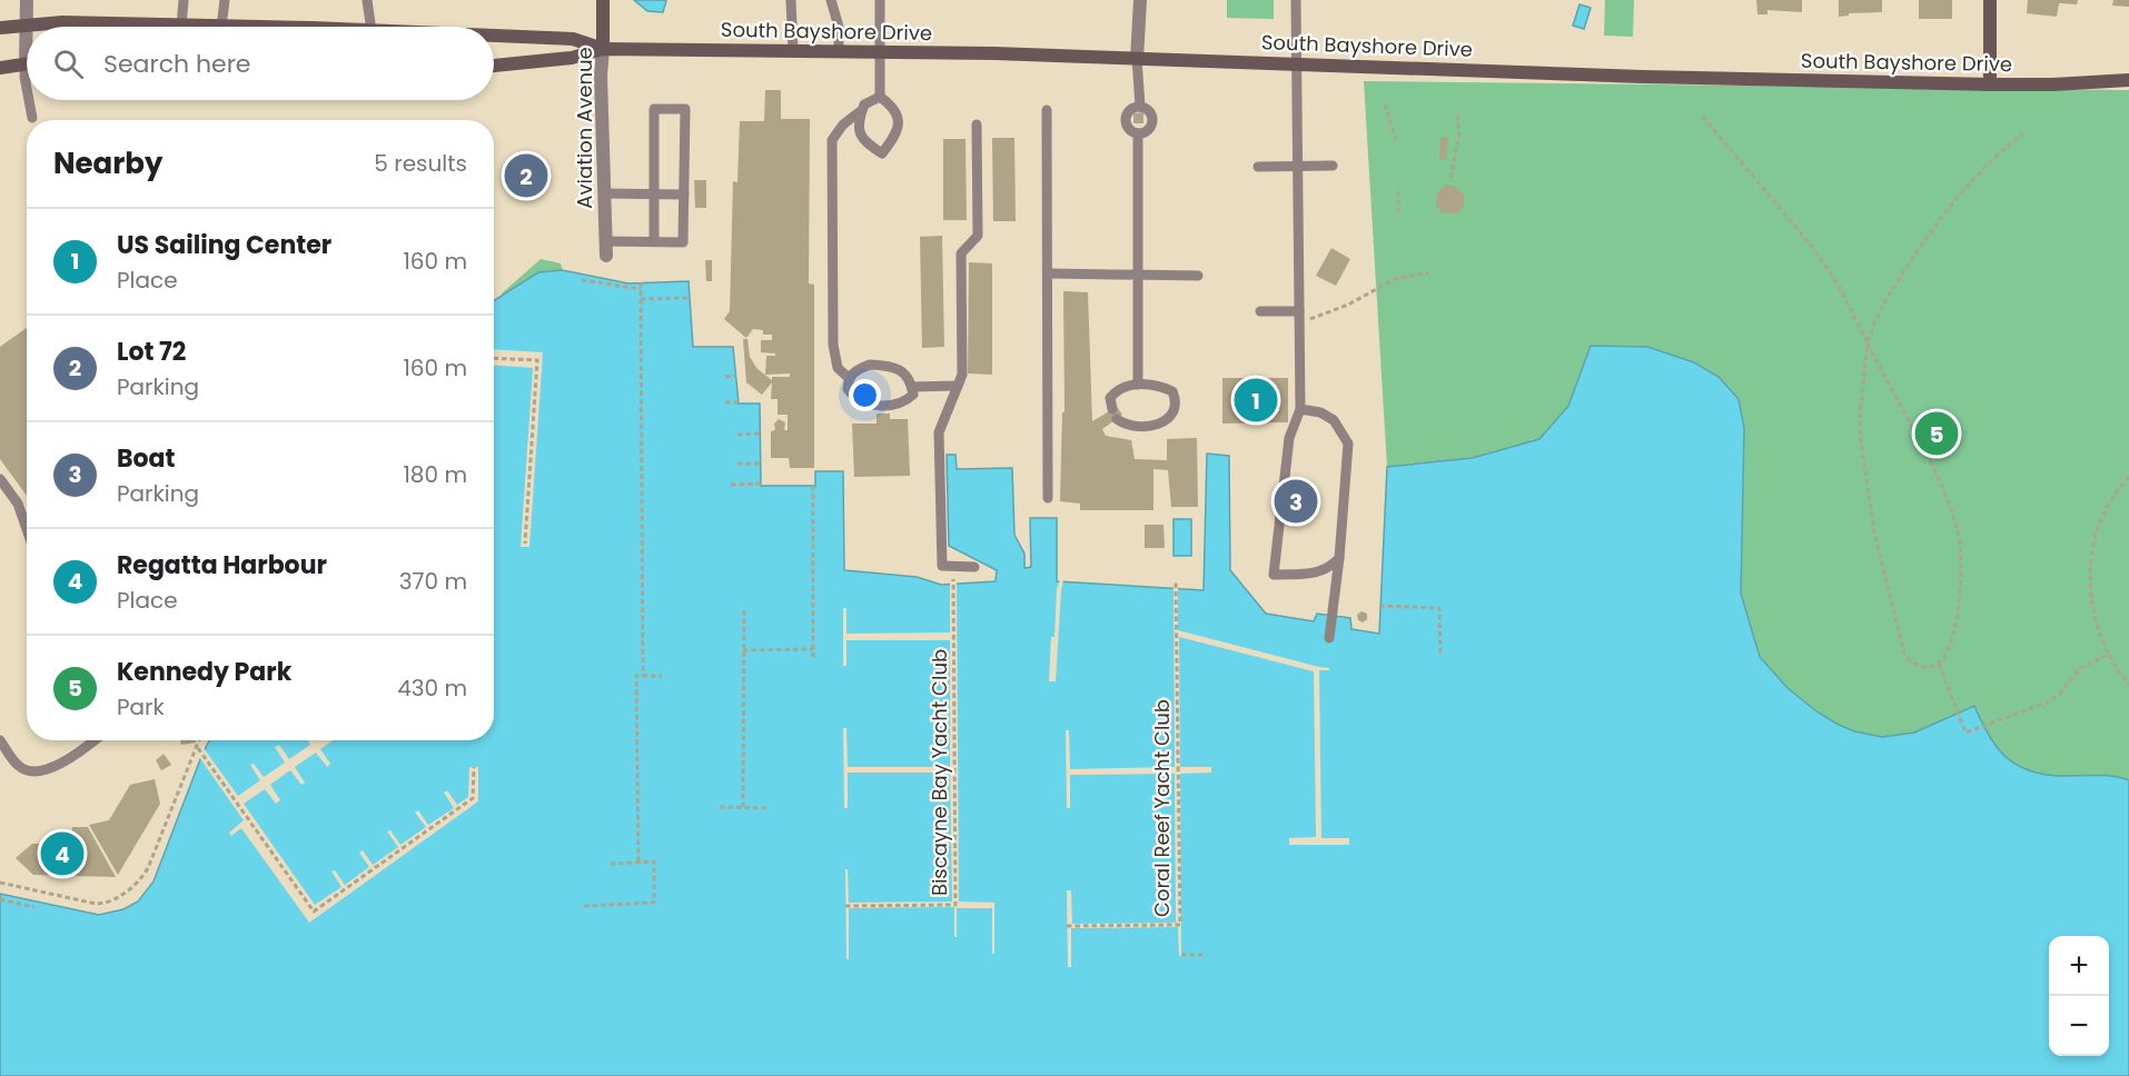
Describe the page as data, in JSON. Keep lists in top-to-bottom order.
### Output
{
  "streets": {
    "main road": ["South Bayshore Drive", "Aviation Avenue"],
    "path": ["Biscayne Bay Yacht Club", "Coral Reef Yacht Club"]
  },
  "crossings": [
    ["South Bayshore Drive", "Aviation Avenue"]
  ],
  "page": {
    "search": "Search here",
    "heading": ["Nearby", "5 results"],
    "pins": [
      "2",
      "1",
      "5",
      "3",
      "4"
    ],
    "list": [
      {
        "mark": "1",
        "name": "US Sailing Center",
        "note": "Place",
        "value": "160 m"
      },
      {
        "mark": "2",
        "name": "Lot 72",
        "note": "Parking",
        "value": "160 m"
      },
      {
        "mark": "3",
        "name": "Boat",
        "note": "Parking",
        "value": "180 m"
      },
      {
        "mark": "4",
        "name": "Regatta Harbour",
        "note": "Place",
        "value": "370 m"
      },
      {
        "mark": "5",
        "name": "Kennedy Park",
        "note": "Park",
        "value": "430 m"
      }
    ],
    "map_buttons": ["+", "−"]
  }
}
